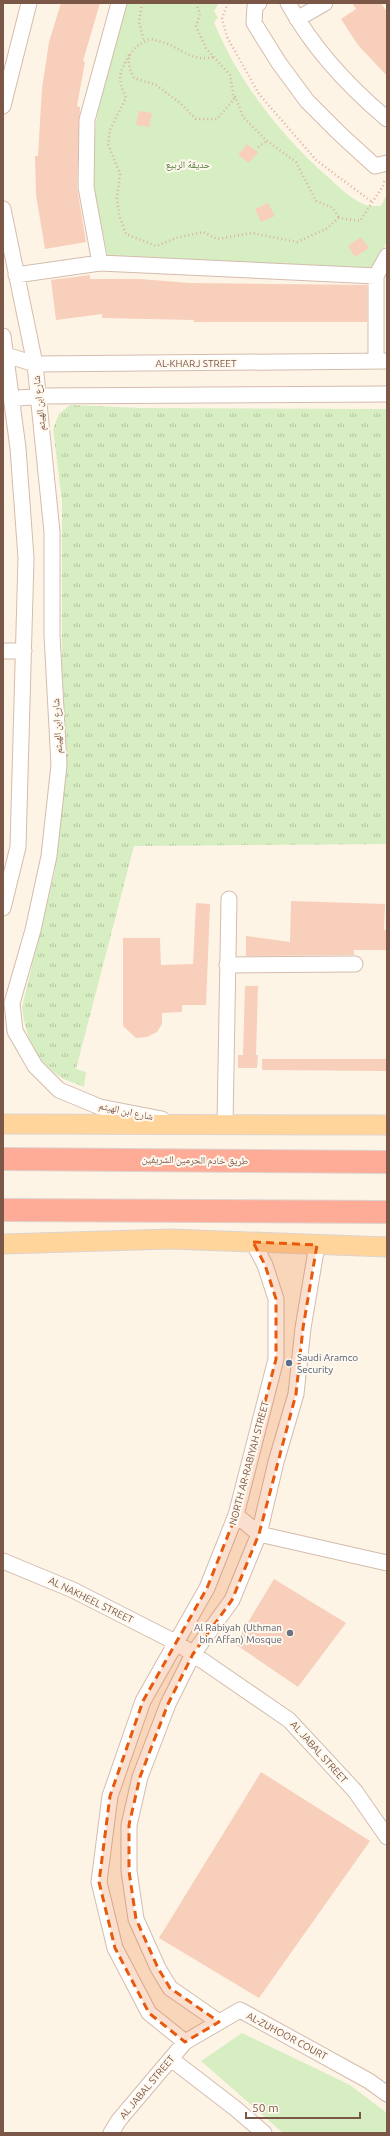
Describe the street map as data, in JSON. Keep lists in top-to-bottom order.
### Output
{
  "streets": {
    "highway": ["طريق خادم الحرمين الشريفين"],
    "street": [
      "AL-KHARJ STREET",
      "شارع ابن الهيثم",
      "NORTH AR-RABIYAH STREET",
      "AL NAKHEEL STREET",
      "AL JABAL STREET",
      "AL-ZUHOOR COURT"
    ]
  },
  "crossings": [
    ["AL-KHARJ STREET", "شارع ابن الهيثم"],
    ["NORTH AR-RABIYAH STREET", "AL NAKHEEL STREET"],
    ["NORTH AR-RABIYAH STREET", "AL JABAL STREET"],
    ["NORTH AR-RABIYAH STREET", "AL-ZUHOOR COURT"],
    ["AL NAKHEEL STREET", "AL JABAL STREET"],
    ["AL JABAL STREET", "AL-ZUHOOR COURT"]
  ],
  "parks": ["حديقة الربيع"],
  "places": ["Saudi Aramco Security", "Al Rabiyah (Uthman bin Affan) Mosque"],
  "scale_bar": "50 m"
}
